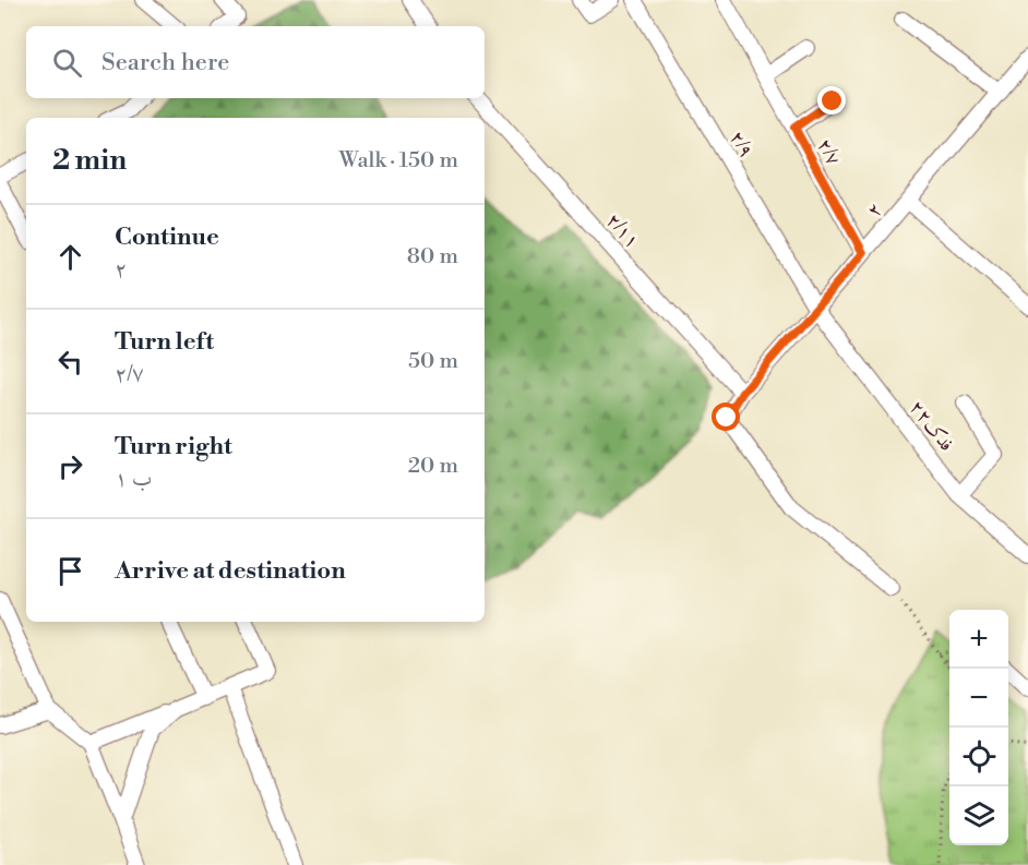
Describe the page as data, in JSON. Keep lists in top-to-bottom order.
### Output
{
  "streets": {
    "street": [
      "۲/۹",
      "۲/۷",
      "۲",
      "۲/۱۱",
      "فدک۲۲"
    ]
  },
  "crossings": [
    ["۲/۹", "۲"],
    ["۲/۹", "فدک۲۲"],
    ["۲/۷", "۲"],
    ["۲", "۲/۱۱"],
    ["۲", "فدک۲۲"]
  ],
  "page": {
    "search": "Search here",
    "heading": ["2 min", "Walk · 150 m"],
    "list": [
      ["Continue", "۲", "80 m"],
      ["Turn left", "۲/۷", "50 m"],
      ["Turn right", "۱ ب", "20 m"],
      "Arrive at destination"
    ],
    "map_buttons": ["+", "−"]
  }
}
